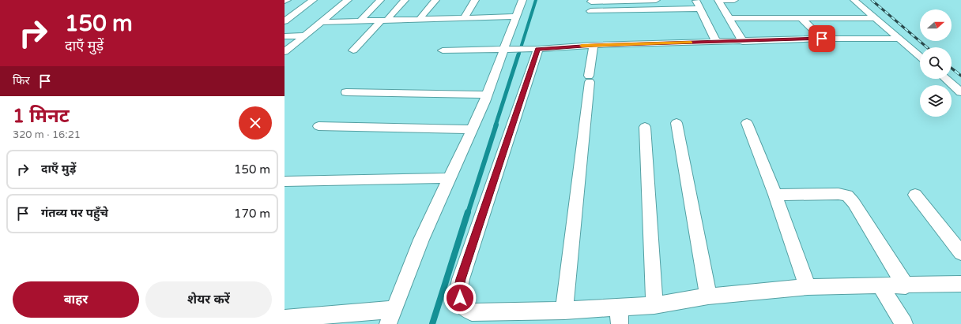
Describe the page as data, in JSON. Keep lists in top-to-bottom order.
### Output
{
  "north": "right",
  "page": {
    "turn": ["150 m", "दाएँ मुड़ें"],
    "then": "फिर",
    "heading": ["1 मिनट", "320 m · 16:21"],
    "list": [
      {
        "name": "दाएँ मुड़ें",
        "value": "150 m"
      },
      {
        "name": "गंतव्य पर पहुँचे",
        "value": "170 m"
      }
    ],
    "buttons": ["बाहर", "शेयर करें"]
  }
}
